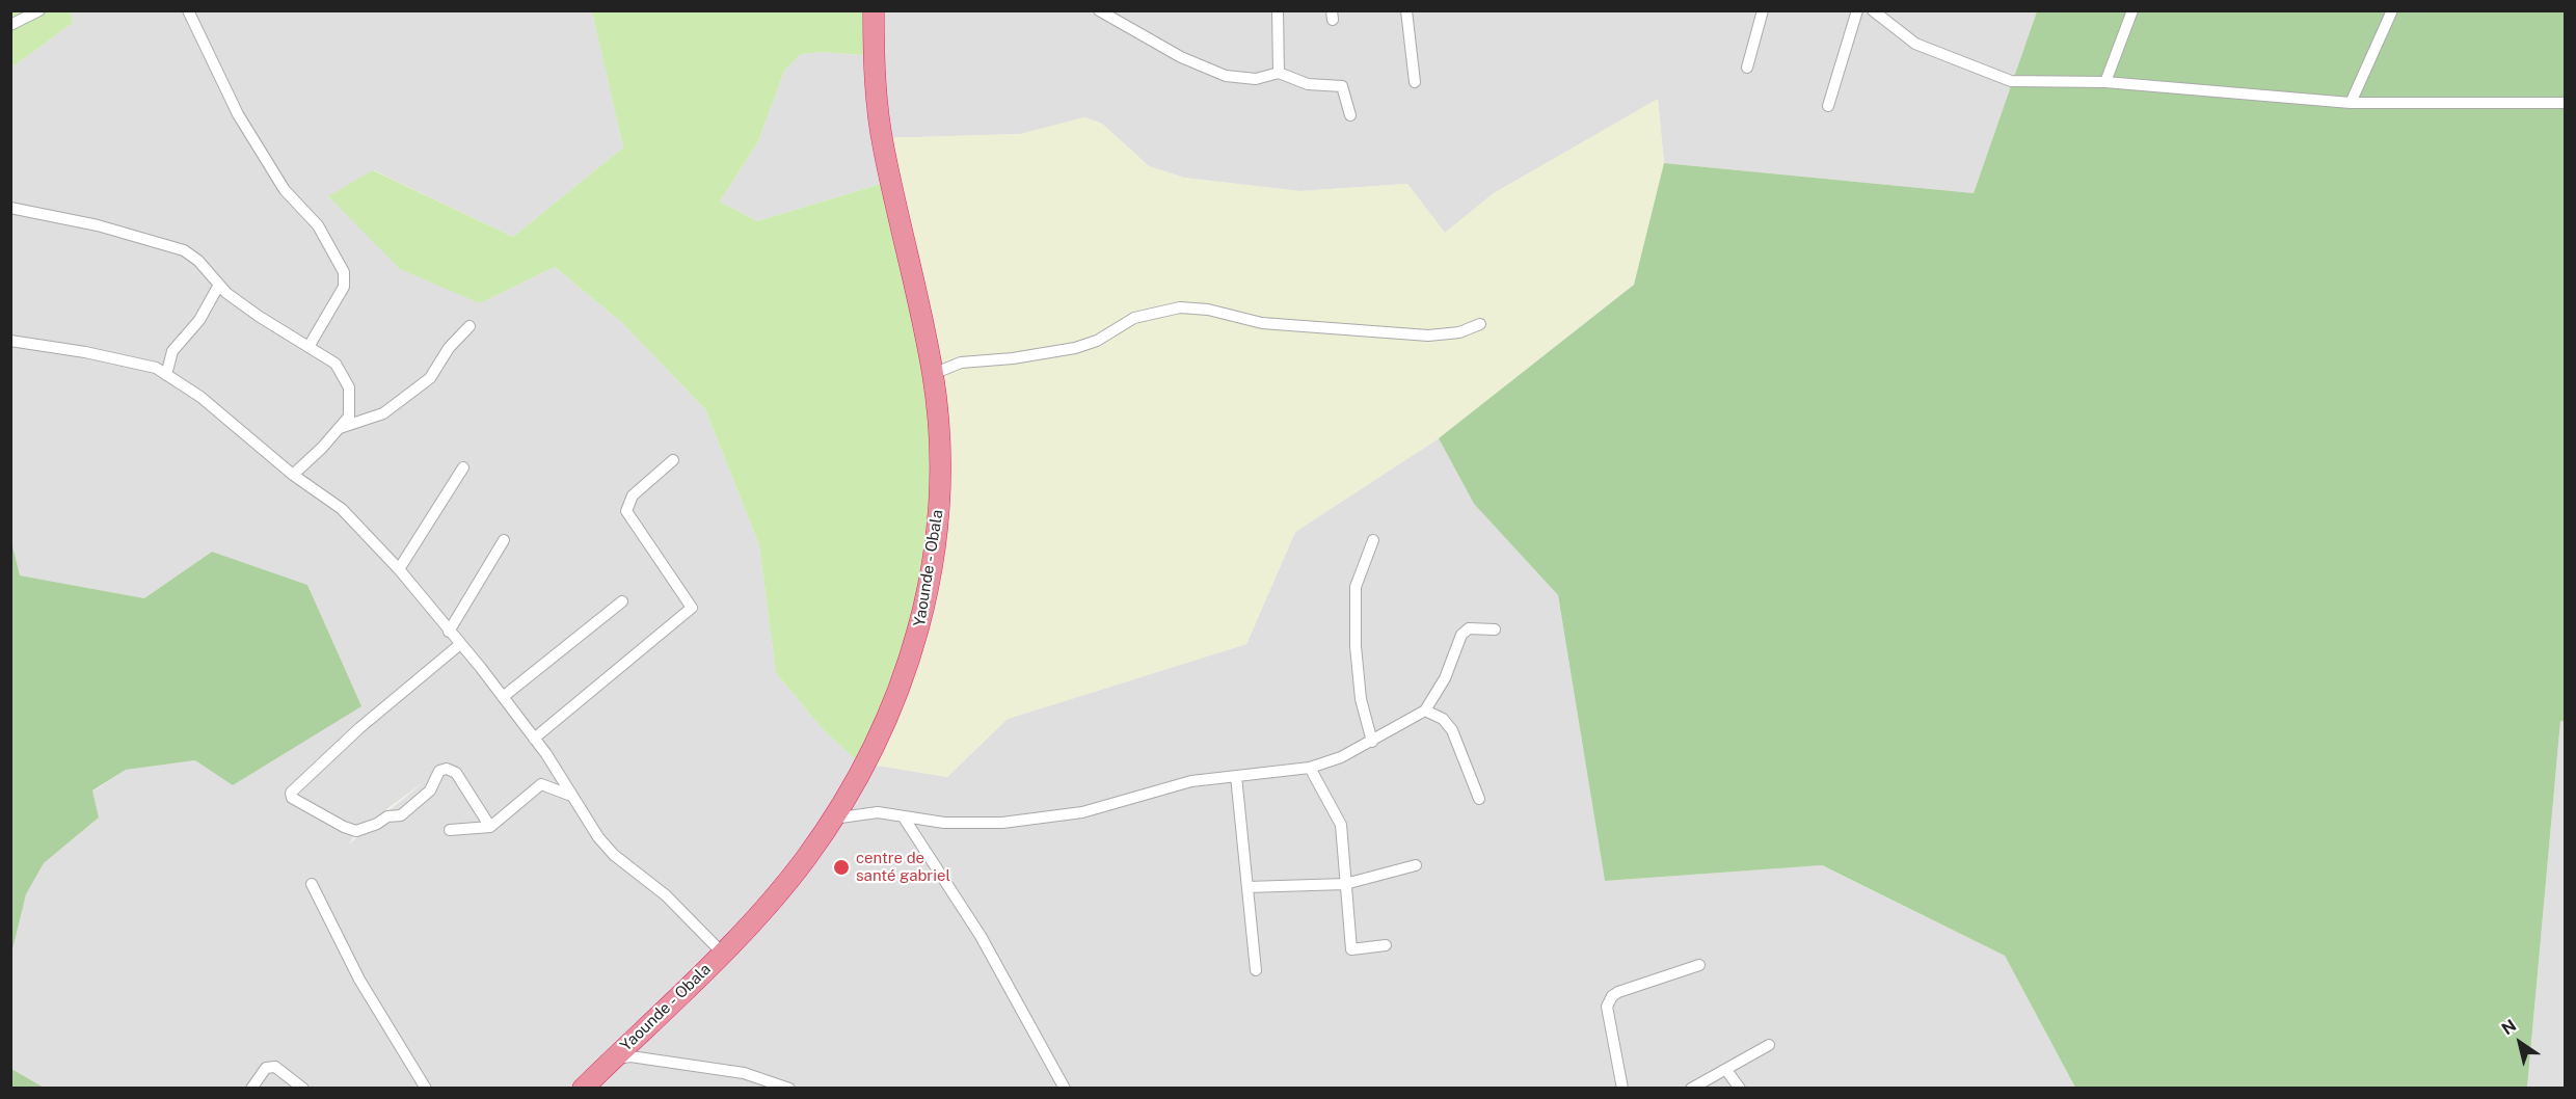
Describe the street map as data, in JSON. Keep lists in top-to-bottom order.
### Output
{
  "streets": {
    "highway": ["Yaounde - Obala"]
  },
  "places": ["centre de santé gabriel"],
  "north": "top left"
}
